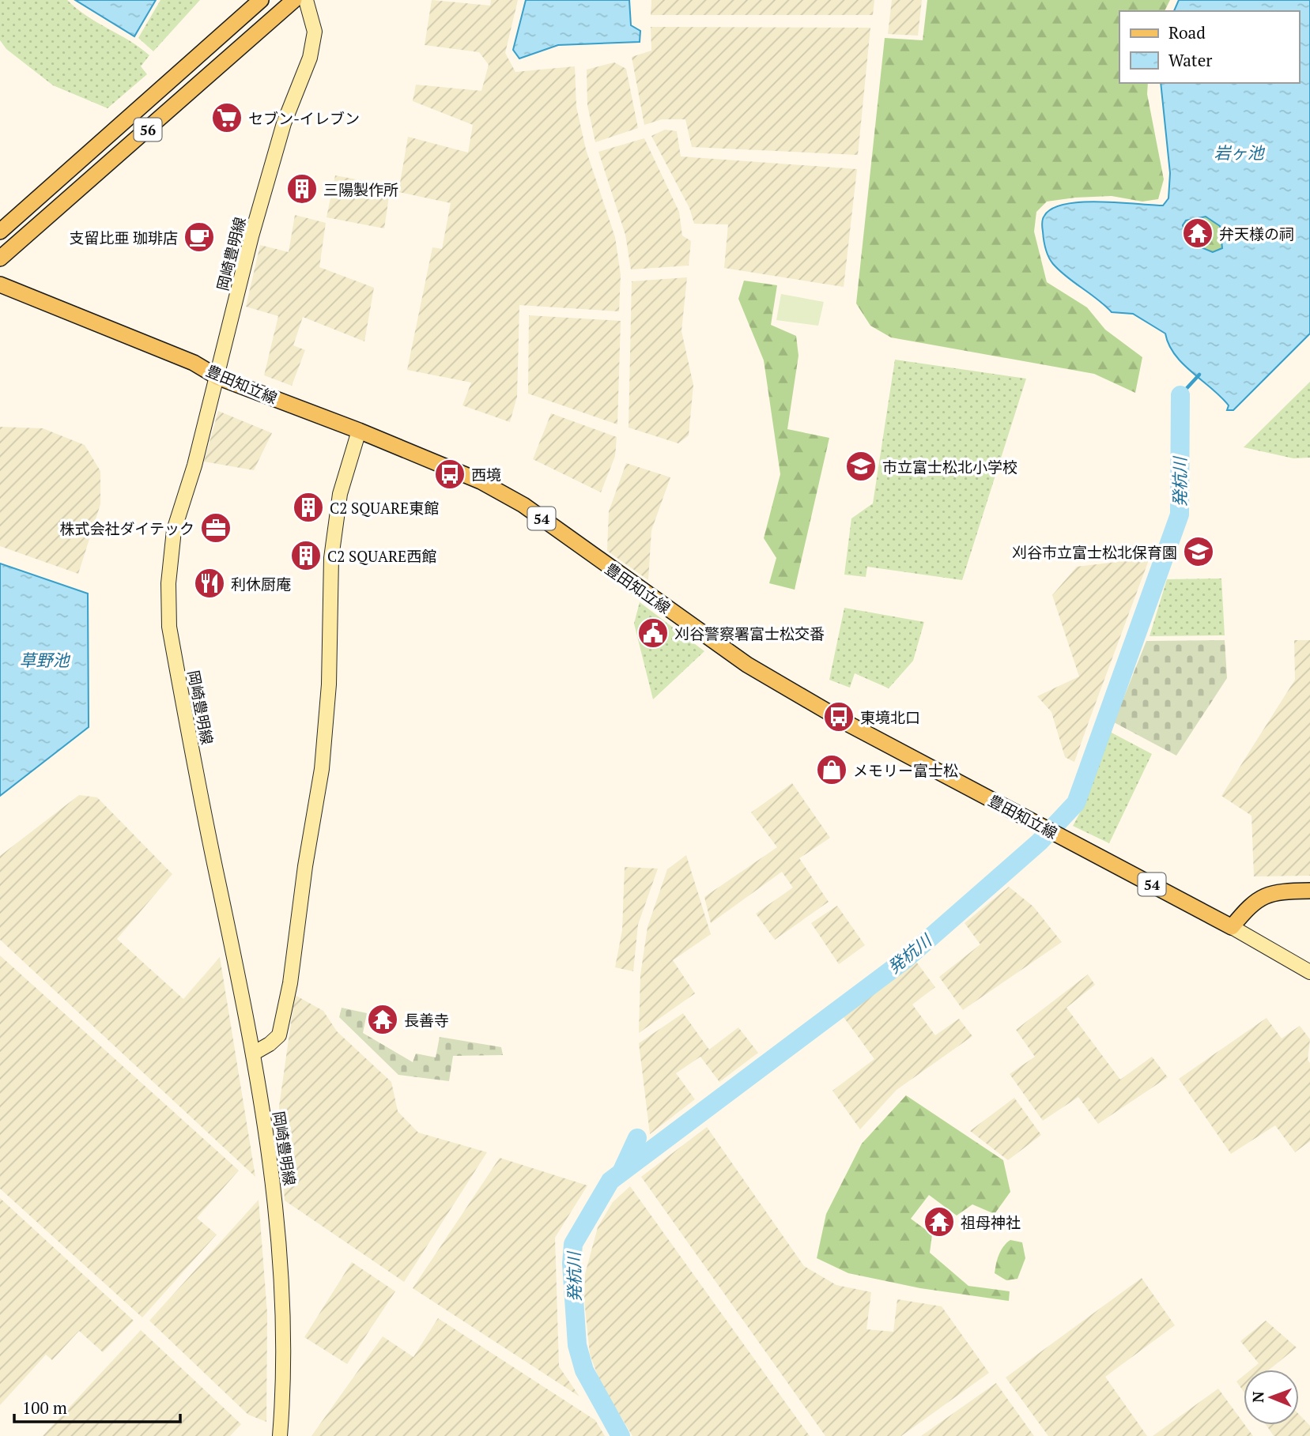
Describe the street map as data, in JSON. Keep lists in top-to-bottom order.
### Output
{
  "streets": {
    "main road": [
      "56",
      "岡崎豊明線",
      "豊田知立線",
      "54"
    ]
  },
  "crossings": [
    ["岡崎豊明線", "豊田知立線"]
  ],
  "water": ["岩ヶ池", "発杭川", "草野池"],
  "places": {
    "supermarket": ["セブン-イレブン"],
    "building": ["三陽製作所", "C2 SQUARE東館", "C2 SQUARE西館"],
    "temple": ["弁天様の祠", "長善寺", "祖母神社"],
    "cafe": ["支留比亜 珈琲店"],
    "school or university": ["市立富士松北小学校", "刈谷市立富士松北保育園"],
    "bus stop": ["西境", "東境北口"],
    "office": ["株式会社ダイテック"],
    "restaurant": ["利休厨庵"],
    "public building": ["刈谷警察署富士松交番"],
    "shop": ["メモリー富士松"]
  },
  "legend": ["Road", "Water"],
  "scale_bar": "100 m",
  "north": "left"
}
